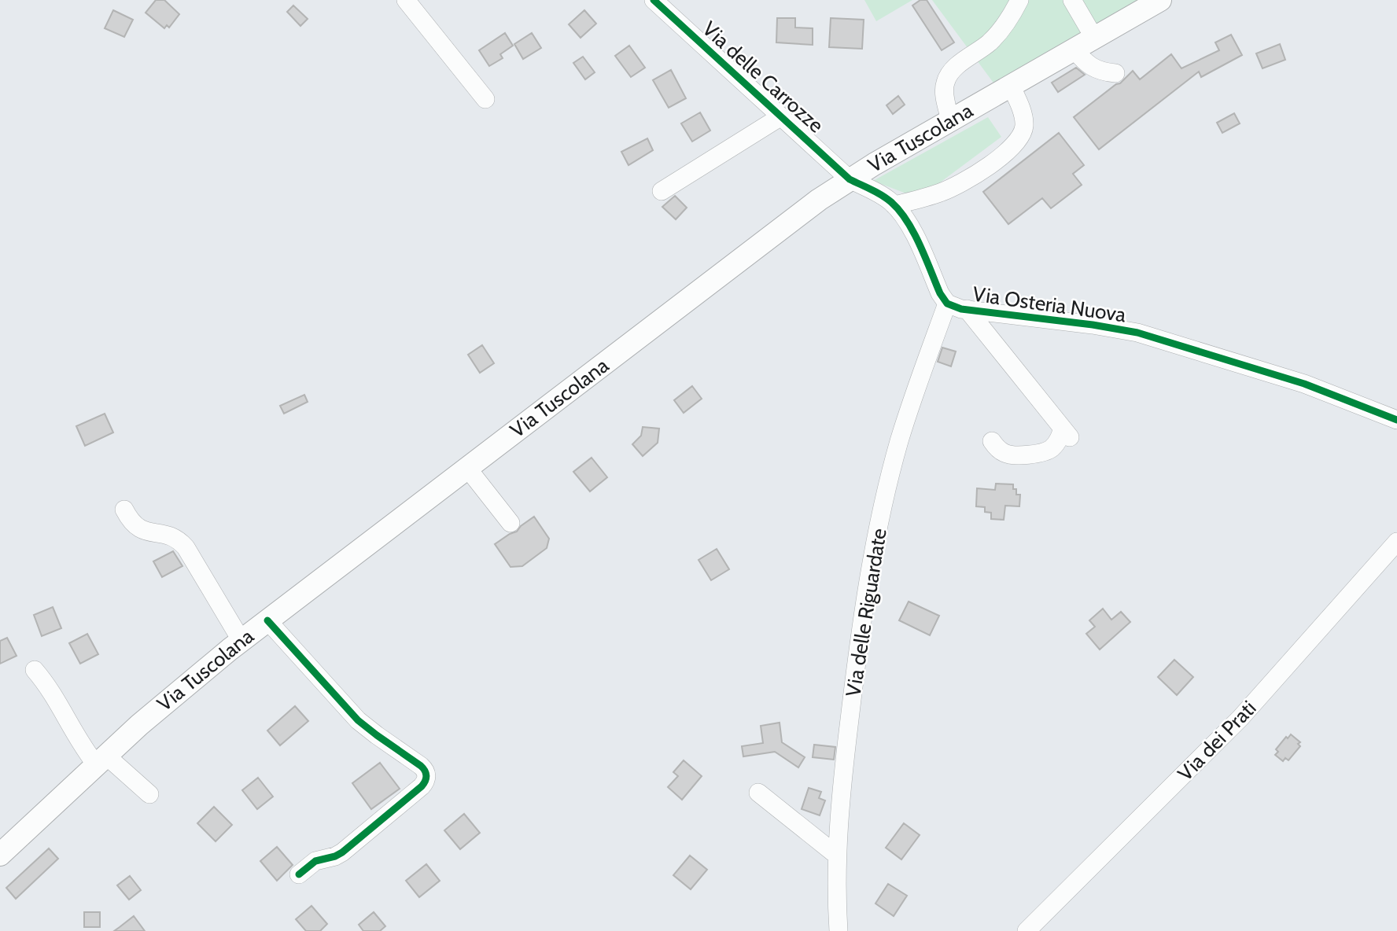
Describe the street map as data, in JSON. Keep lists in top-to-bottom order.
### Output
{
  "streets": {
    "main road": ["Via Tuscolana"],
    "street": [
      "Via delle Carrozze",
      "Via Osteria Nuova",
      "Via delle Riguardate",
      "Via dei Prati"
    ]
  },
  "crossings": [
    ["Via delle Carrozze", "Via Tuscolana"],
    ["Via delle Carrozze", "Via Osteria Nuova"],
    ["Via Tuscolana", "Via Osteria Nuova"],
    ["Via Osteria Nuova", "Via delle Riguardate"]
  ]
}
